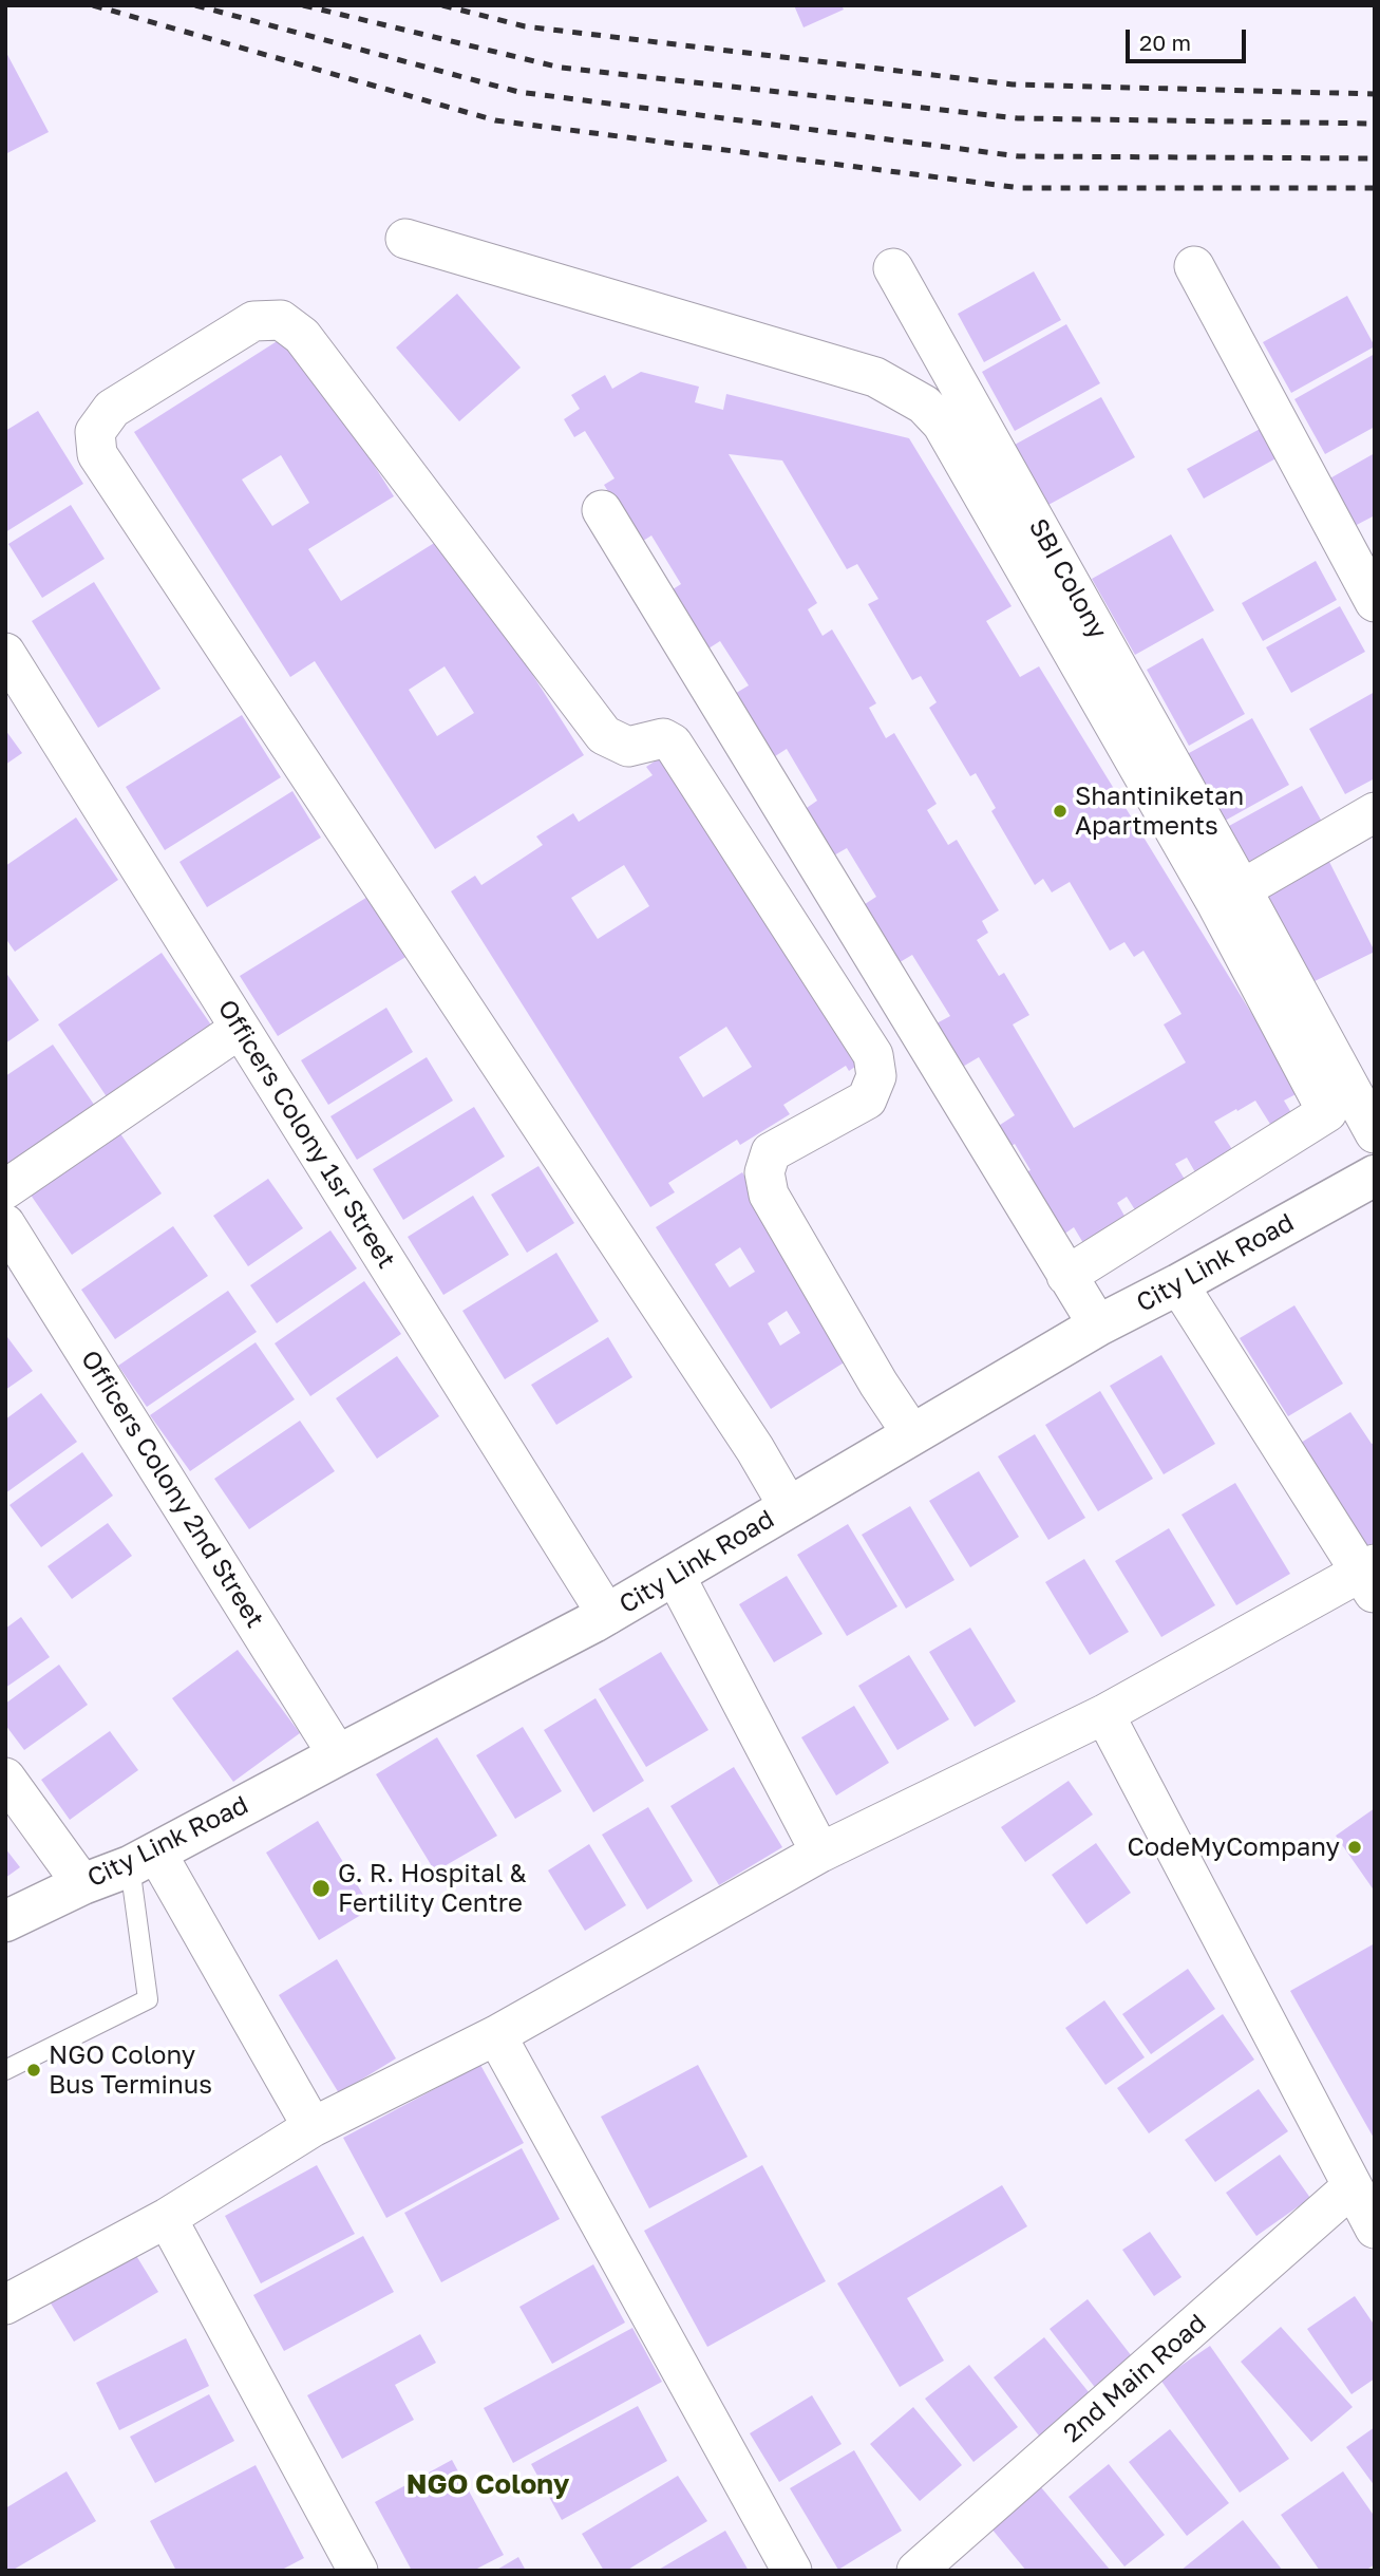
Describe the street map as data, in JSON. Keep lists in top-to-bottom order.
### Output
{
  "streets": {
    "street": [
      "SBI Colony",
      "Officers Colony 1sr Street",
      "City Link Road",
      "Officers Colony 2nd Street",
      "2nd Main Road"
    ]
  },
  "crossings": [
    ["Officers Colony 1sr Street", "City Link Road"],
    ["City Link Road", "Officers Colony 2nd Street"]
  ],
  "districts": ["NGO Colony"],
  "places": [
    "Shantiniketan Apartments",
    "CodeMyCompany",
    "G. R. Hospital & Fertility Centre",
    "NGO Colony Bus Terminus"
  ],
  "scale_bar": "20 m"
}
